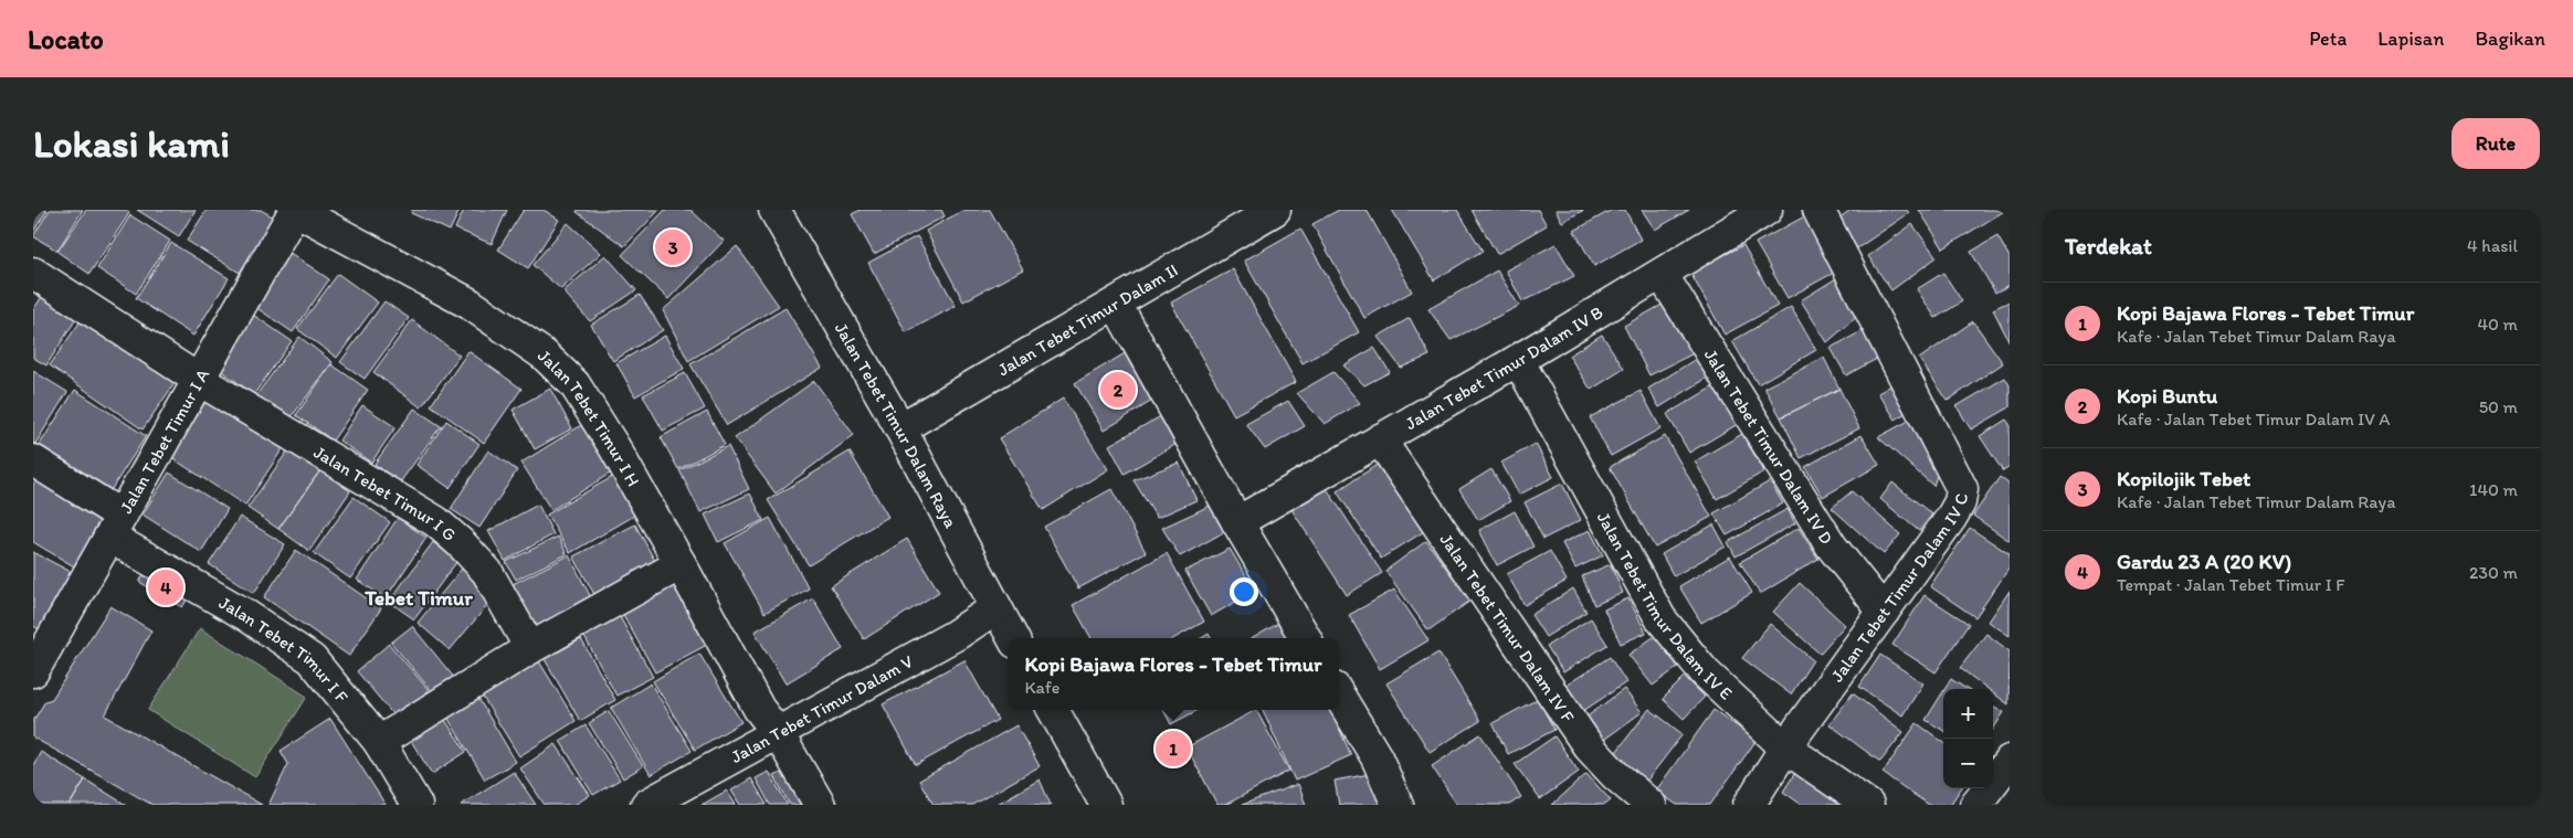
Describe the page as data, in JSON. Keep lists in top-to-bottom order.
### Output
{
  "streets": {
    "street": [
      "Jalan Tebet Timur Dalam II",
      "Jalan Tebet Timur Dalam IV B",
      "Jalan Tebet Timur I H",
      "Jalan Tebet Timur Dalam Raya",
      "Jalan Tebet Timur I A",
      "Jalan Tebet Timur Dalam IV D",
      "Jalan Tebet Timur I G",
      "Jalan Tebet Timur Dalam IV C",
      "Jalan Tebet Timur Dalam IV E",
      "Jalan Tebet Timur Dalam IV F",
      "Jalan Tebet Timur I F",
      "Jalan Tebet Timur Dalam V"
    ]
  },
  "crossings": [
    ["Jalan Tebet Timur Dalam II", "Jalan Tebet Timur Dalam Raya"],
    ["Jalan Tebet Timur Dalam IV B", "Jalan Tebet Timur Dalam IV D"],
    ["Jalan Tebet Timur Dalam IV B", "Jalan Tebet Timur Dalam IV E"],
    ["Jalan Tebet Timur Dalam IV B", "Jalan Tebet Timur Dalam IV F"],
    ["Jalan Tebet Timur I H", "Jalan Tebet Timur I A"],
    ["Jalan Tebet Timur I H", "Jalan Tebet Timur Dalam V"],
    ["Jalan Tebet Timur Dalam Raya", "Jalan Tebet Timur Dalam V"],
    ["Jalan Tebet Timur I A", "Jalan Tebet Timur I G"],
    ["Jalan Tebet Timur I A", "Jalan Tebet Timur I F"],
    ["Jalan Tebet Timur Dalam IV D", "Jalan Tebet Timur Dalam IV C"],
    ["Jalan Tebet Timur Dalam IV C", "Jalan Tebet Timur Dalam IV E"]
  ],
  "districts": ["Tebet Timur"],
  "page": {
    "header": "Locato",
    "nav": ["Peta", "Lapisan", "Bagikan"],
    "buttons": "Rute",
    "title": "Lokasi kami",
    "heading": ["Terdekat", "4 hasil"],
    "pins": [
      "3",
      "2",
      "4",
      "1"
    ],
    "list": [
      {
        "mark": "1",
        "name": "Kopi Bajawa Flores - Tebet Timur",
        "note": "Kafe · Jalan Tebet Timur Dalam Raya",
        "value": "40 m"
      },
      {
        "mark": "2",
        "name": "Kopi Buntu",
        "note": "Kafe · Jalan Tebet Timur Dalam IV A",
        "value": "50 m"
      },
      {
        "mark": "3",
        "name": "Kopilojik Tebet",
        "note": "Kafe · Jalan Tebet Timur Dalam Raya",
        "value": "140 m"
      },
      {
        "mark": "4",
        "name": "Gardu 23 A (20 KV)",
        "note": "Tempat · Jalan Tebet Timur I F",
        "value": "230 m"
      }
    ],
    "popup": ["Kopi Bajawa Flores - Tebet Timur", "Kafe"],
    "map_buttons": ["+", "−"]
  }
}
